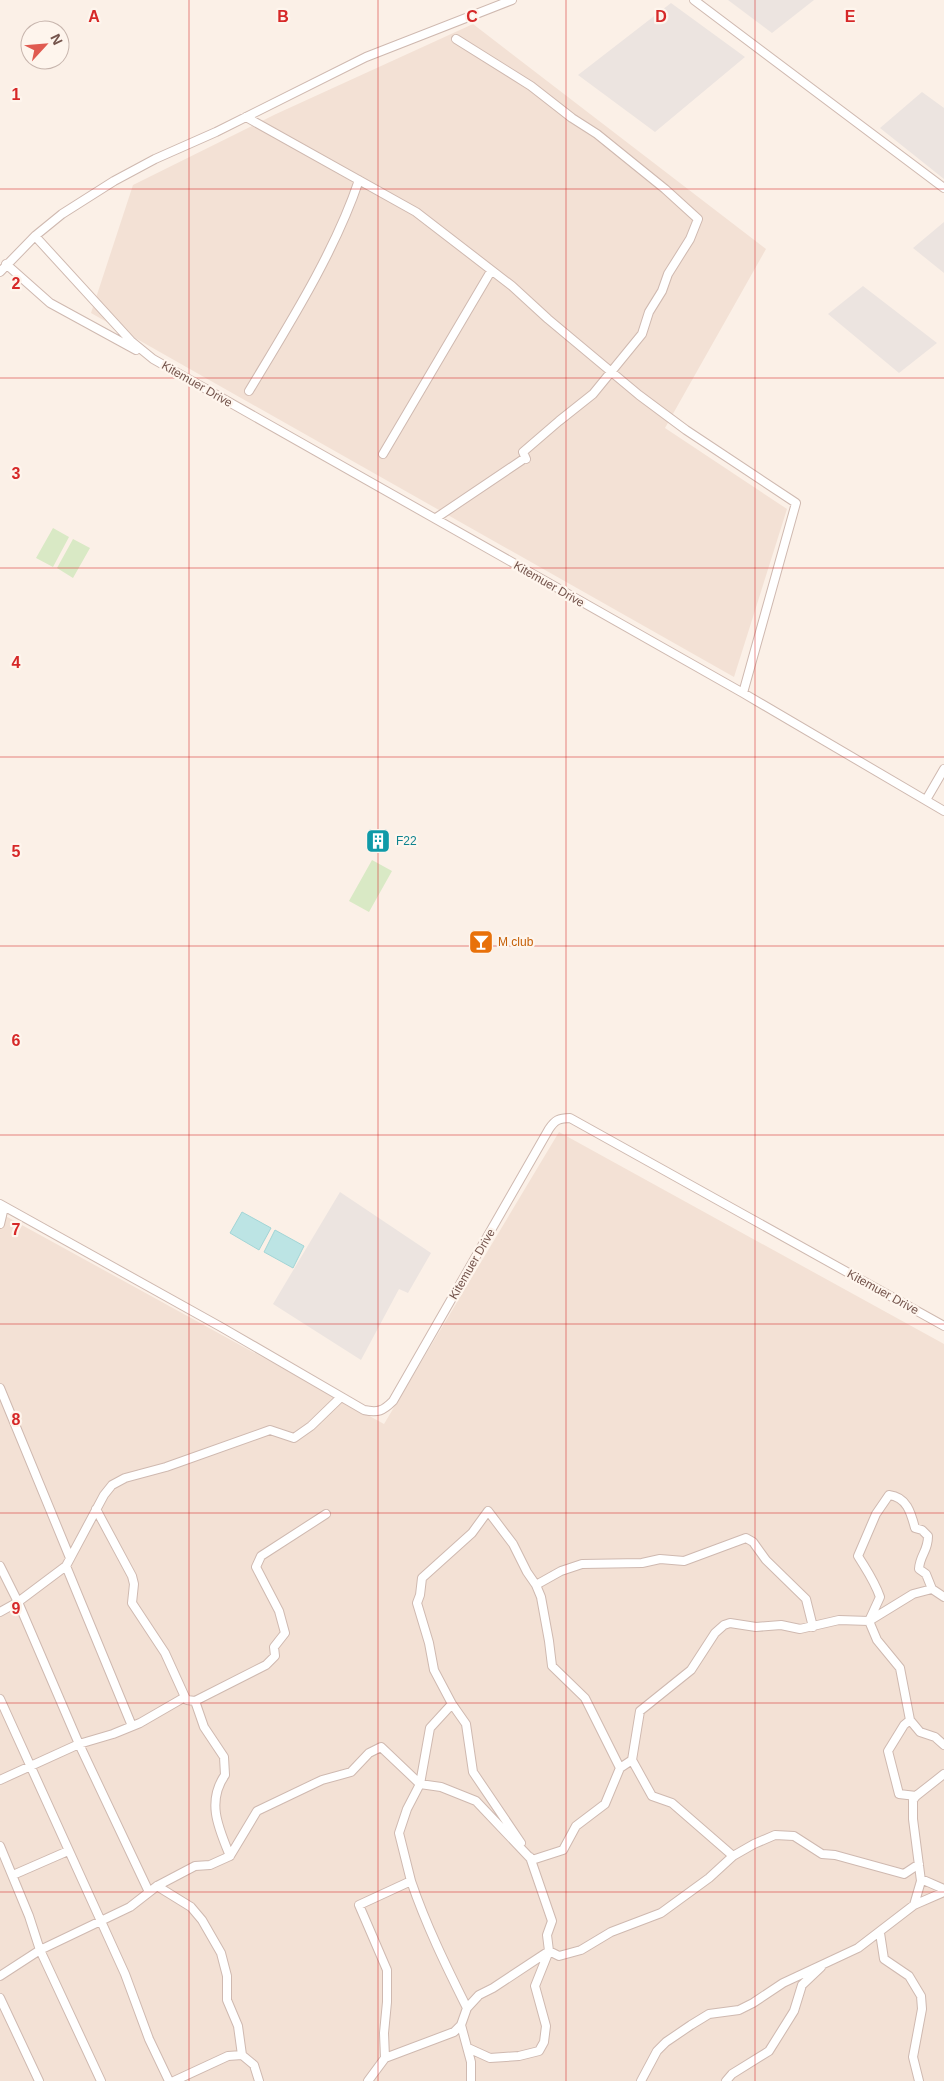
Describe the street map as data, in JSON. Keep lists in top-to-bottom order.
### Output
{
  "streets": {
    "street": ["Kitemuer Drive"]
  },
  "places": {
    "building": ["F22"],
    "bar": ["M club"]
  },
  "north": "top right",
  "grid": {
    "columns": [
      "A",
      "B",
      "C",
      "D",
      "E"
    ],
    "rows": [
      "1",
      "2",
      "3",
      "4",
      "5",
      "6",
      "7",
      "8",
      "9"
    ]
  }
}
